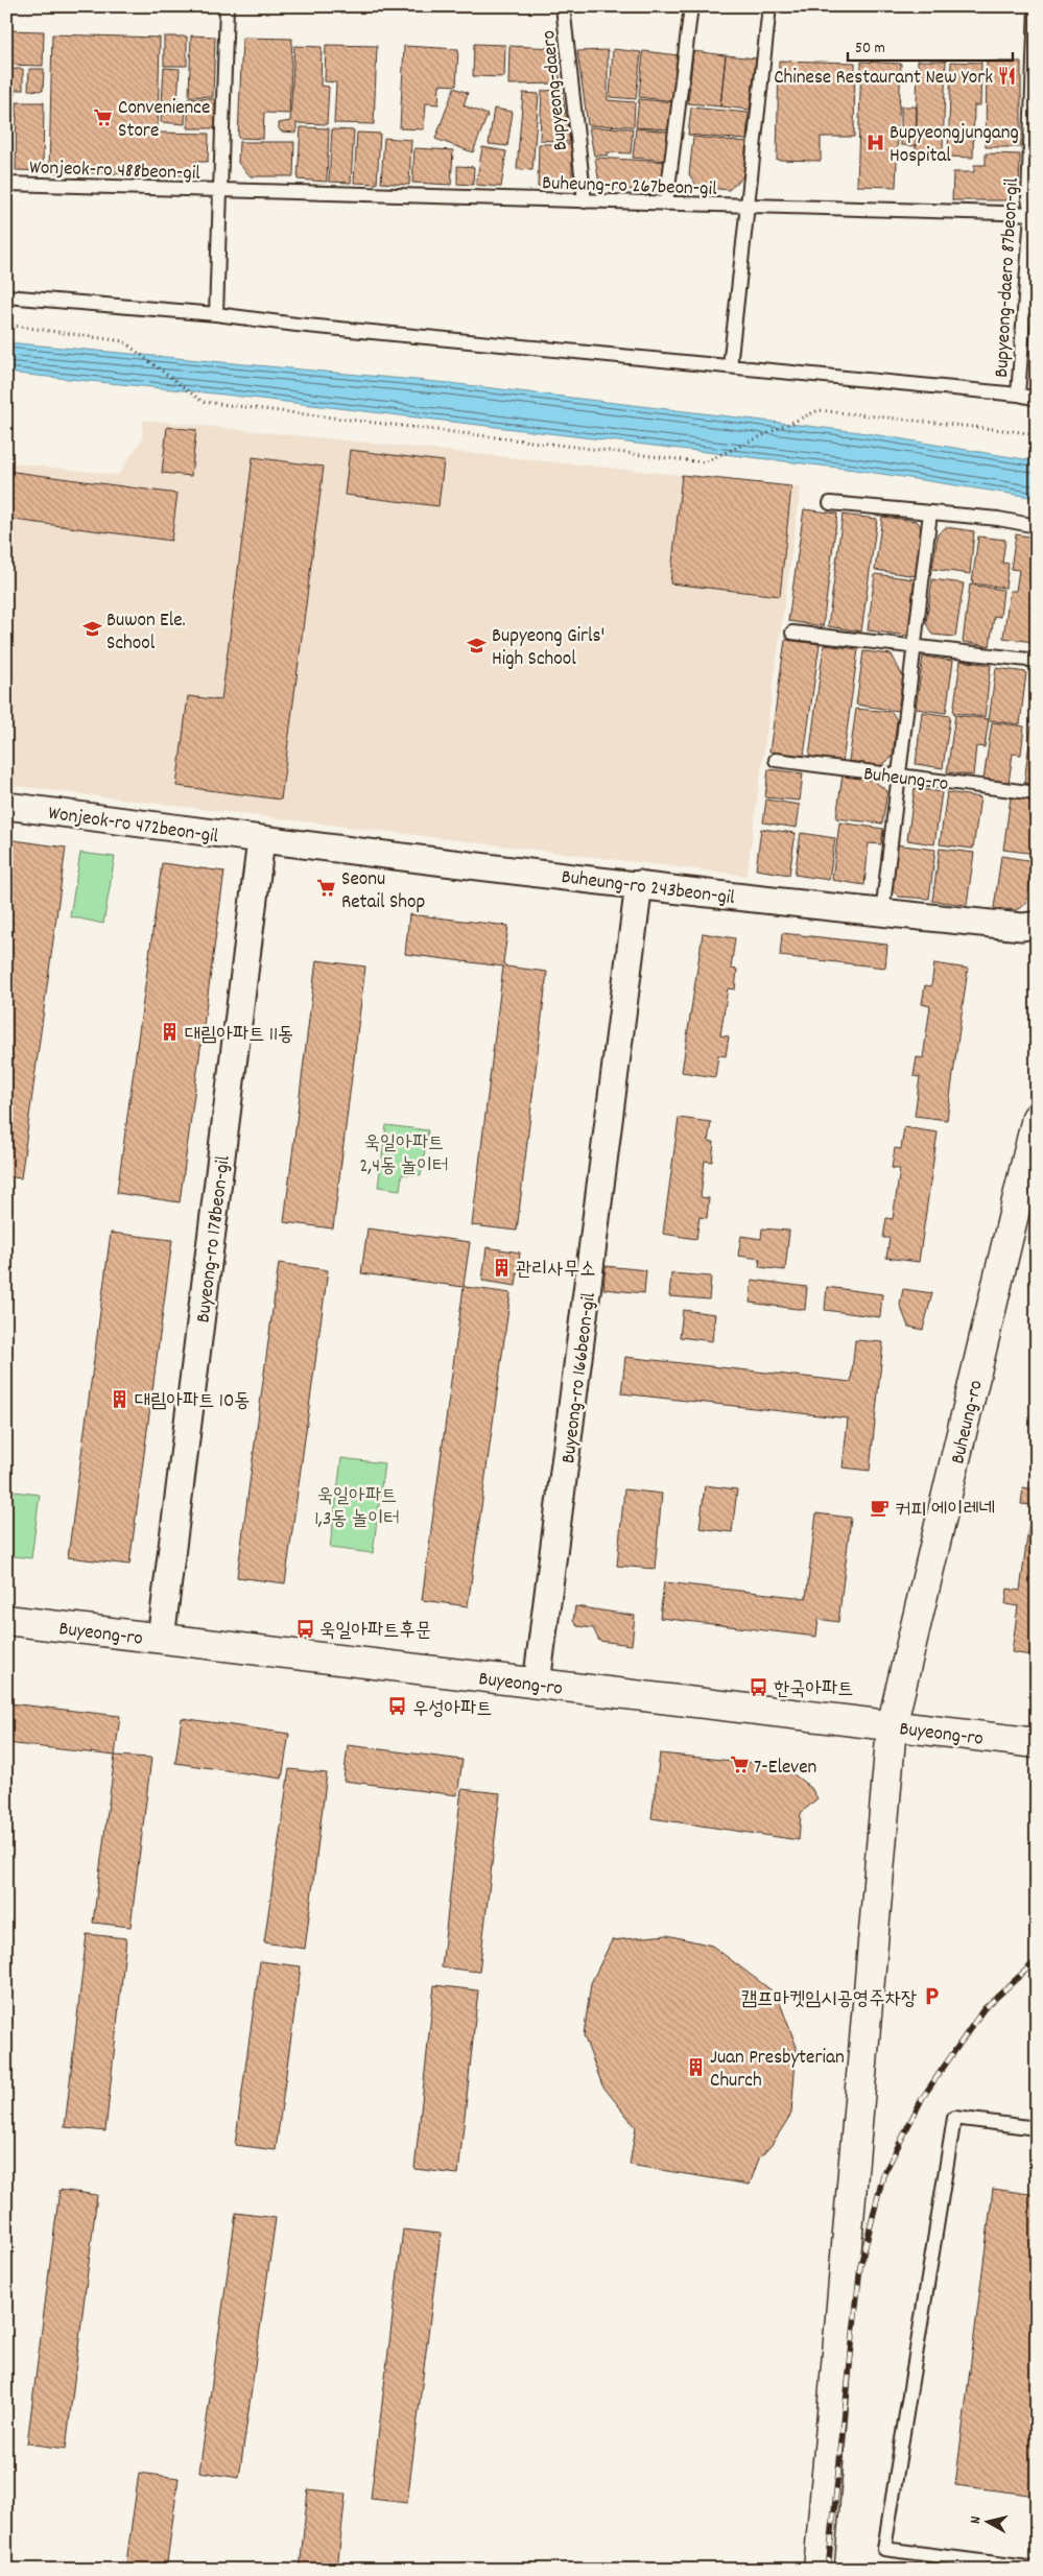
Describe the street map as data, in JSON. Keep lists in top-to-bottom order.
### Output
{
  "streets": {
    "main road": ["Buheung-ro", "Buyeong-ro"],
    "street": [
      "Wonjeok-ro 472beon-gil",
      "Buheung-ro 243beon-gil",
      "Buyeong-ro 178beon-gil",
      "Buyeong-ro 166beon-gil"
    ],
    "lane": [
      "Bupyeong-daero",
      "Wonjeok-ro 488beon-gil",
      "Buheung-ro 267beon-gil",
      "Bupyeong-daero 87beon-gil"
    ]
  },
  "crossings": [
    ["Bupyeong-daero", "Buheung-ro 267beon-gil"],
    ["Wonjeok-ro 488beon-gil", "Buheung-ro 267beon-gil"],
    ["Buheung-ro 267beon-gil", "Bupyeong-daero 87beon-gil"],
    ["Buheung-ro", "Buyeong-ro"],
    ["Wonjeok-ro 472beon-gil", "Buheung-ro 243beon-gil"],
    ["Wonjeok-ro 472beon-gil", "Buyeong-ro 178beon-gil"],
    ["Buheung-ro 243beon-gil", "Buyeong-ro 178beon-gil"],
    ["Buheung-ro 243beon-gil", "Buyeong-ro 166beon-gil"],
    ["Buyeong-ro 178beon-gil", "Buyeong-ro"],
    ["Buyeong-ro 166beon-gil", "Buyeong-ro"]
  ],
  "parks": ["욱일아파트 2,4동 놀이터", "욱일아파트 1,3동 놀이터"],
  "places": {
    "restaurant": ["Chinese Restaurant New York"],
    "supermarket": ["Convenience Store", "Seonu Retail Shop", "7-Eleven"],
    "hospital": ["Bupyeongjungang Hospital"],
    "school or university": ["Buwon Ele. School", "Bupyeong Girls' High School"],
    "building": [
      "대림아파트 11동",
      "관리사무소",
      "대림아파트 10동",
      "Juan Presbyterian Church"
    ],
    "cafe": ["커피 에이레네"],
    "bus stop": ["욱일아파트후문", "한국아파트", "우성아파트"],
    "parking": ["캠프마켓임시공영주차장"]
  },
  "scale_bar": "50 m",
  "north": "left"
}
